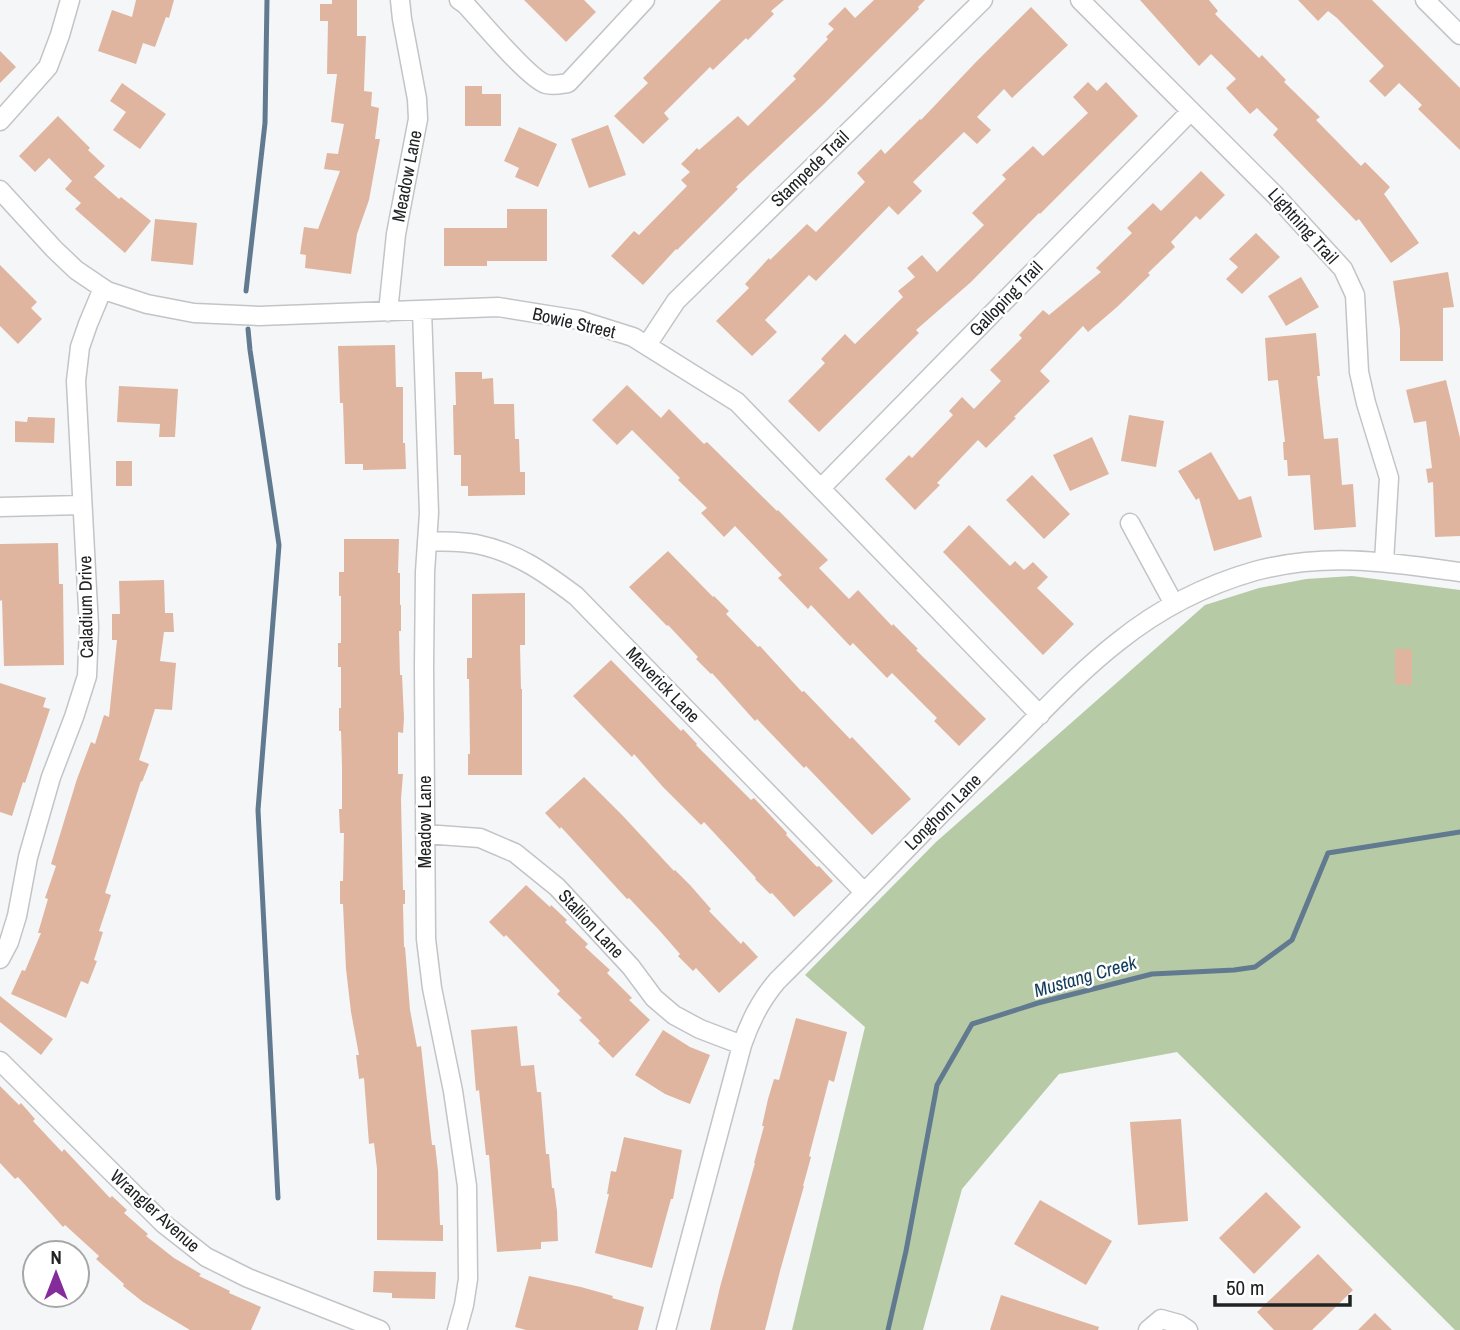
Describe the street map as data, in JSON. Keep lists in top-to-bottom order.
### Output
{
  "streets": {
    "street": [
      "Stampede Trail",
      "Meadow Lane",
      "Lightning Trail",
      "Galloping Trail",
      "Bowie Street",
      "Caladium Drive",
      "Maverick Lane",
      "Longhorn Lane",
      "Stallion Lane",
      "Wrangler Avenue"
    ]
  },
  "crossings": [
    ["Stampede Trail", "Bowie Street"],
    ["Meadow Lane", "Bowie Street"],
    ["Meadow Lane", "Maverick Lane"],
    ["Meadow Lane", "Stallion Lane"],
    ["Lightning Trail", "Galloping Trail"],
    ["Lightning Trail", "Longhorn Lane"],
    ["Galloping Trail", "Bowie Street"],
    ["Bowie Street", "Caladium Drive"],
    ["Bowie Street", "Longhorn Lane"],
    ["Maverick Lane", "Longhorn Lane"],
    ["Longhorn Lane", "Stallion Lane"]
  ],
  "water": ["Mustang Creek"],
  "scale_bar": "50 m",
  "north": "top"
}
